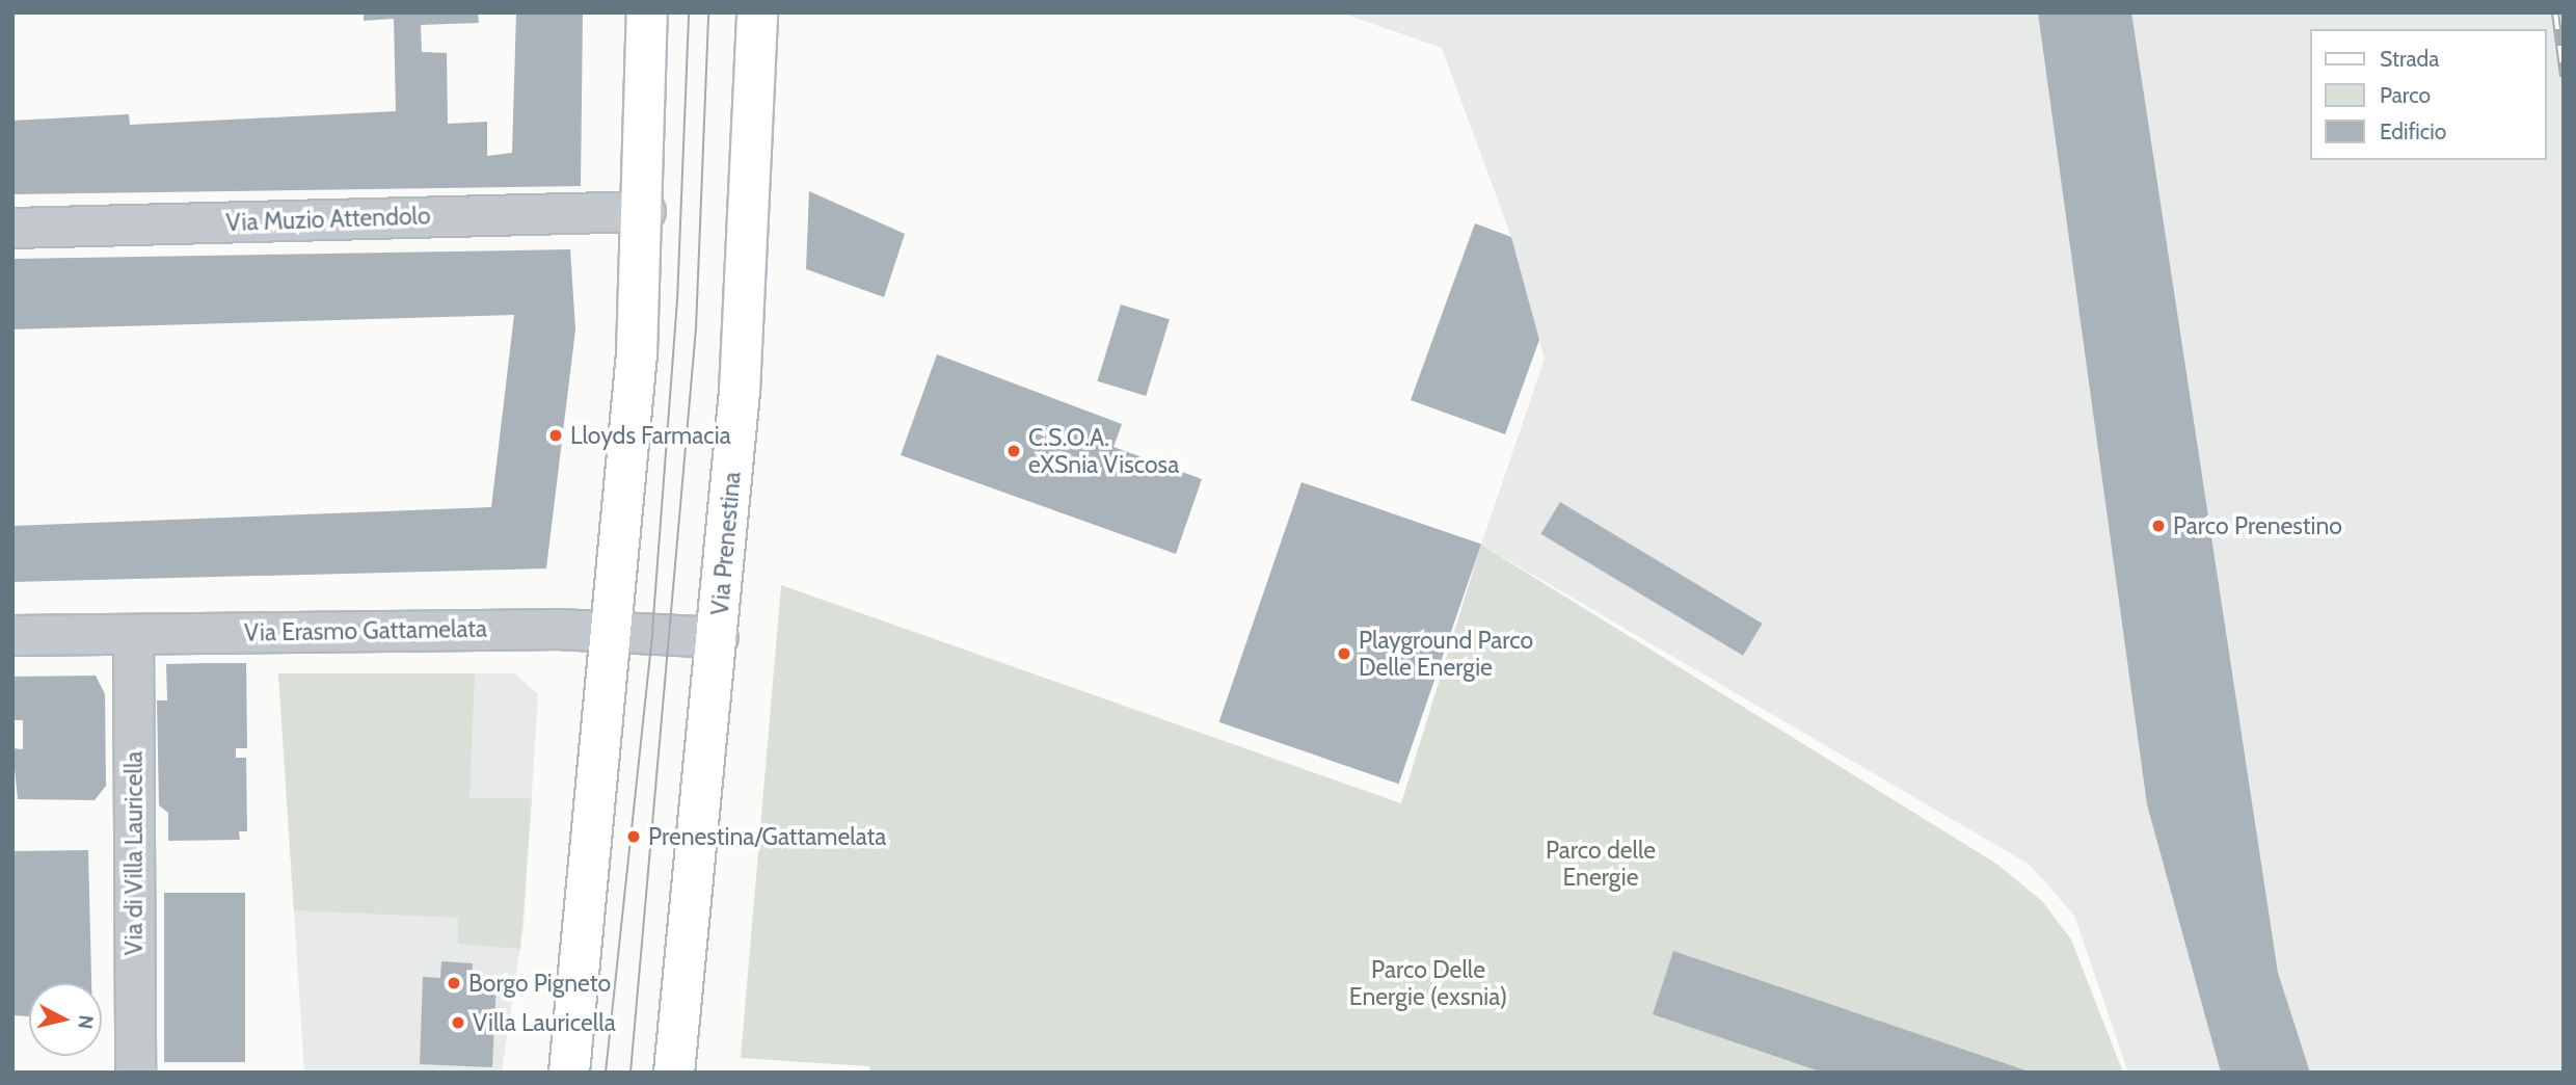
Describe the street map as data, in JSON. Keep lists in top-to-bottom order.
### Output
{
  "streets": {
    "main road": ["Via Prenestina"],
    "street": ["Via Muzio Attendolo", "Via Erasmo Gattamelata", "Via di Villa Lauricella"]
  },
  "crossings": [
    ["Via Prenestina", "Via Erasmo Gattamelata"],
    ["Via Erasmo Gattamelata", "Via di Villa Lauricella"]
  ],
  "parks": ["Parco delle Energie", "Parco Delle Energie (exsnia)"],
  "places": [
    "Lloyds Farmacia",
    "C.S.O.A. eXSnia Viscosa",
    "Parco Prenestino",
    "Playground Parco Delle Energie",
    "Prenestina/Gattamelata",
    "Borgo Pigneto",
    "Villa Lauricella"
  ],
  "legend": ["Strada", "Parco", "Edificio"],
  "north": "right"
}
